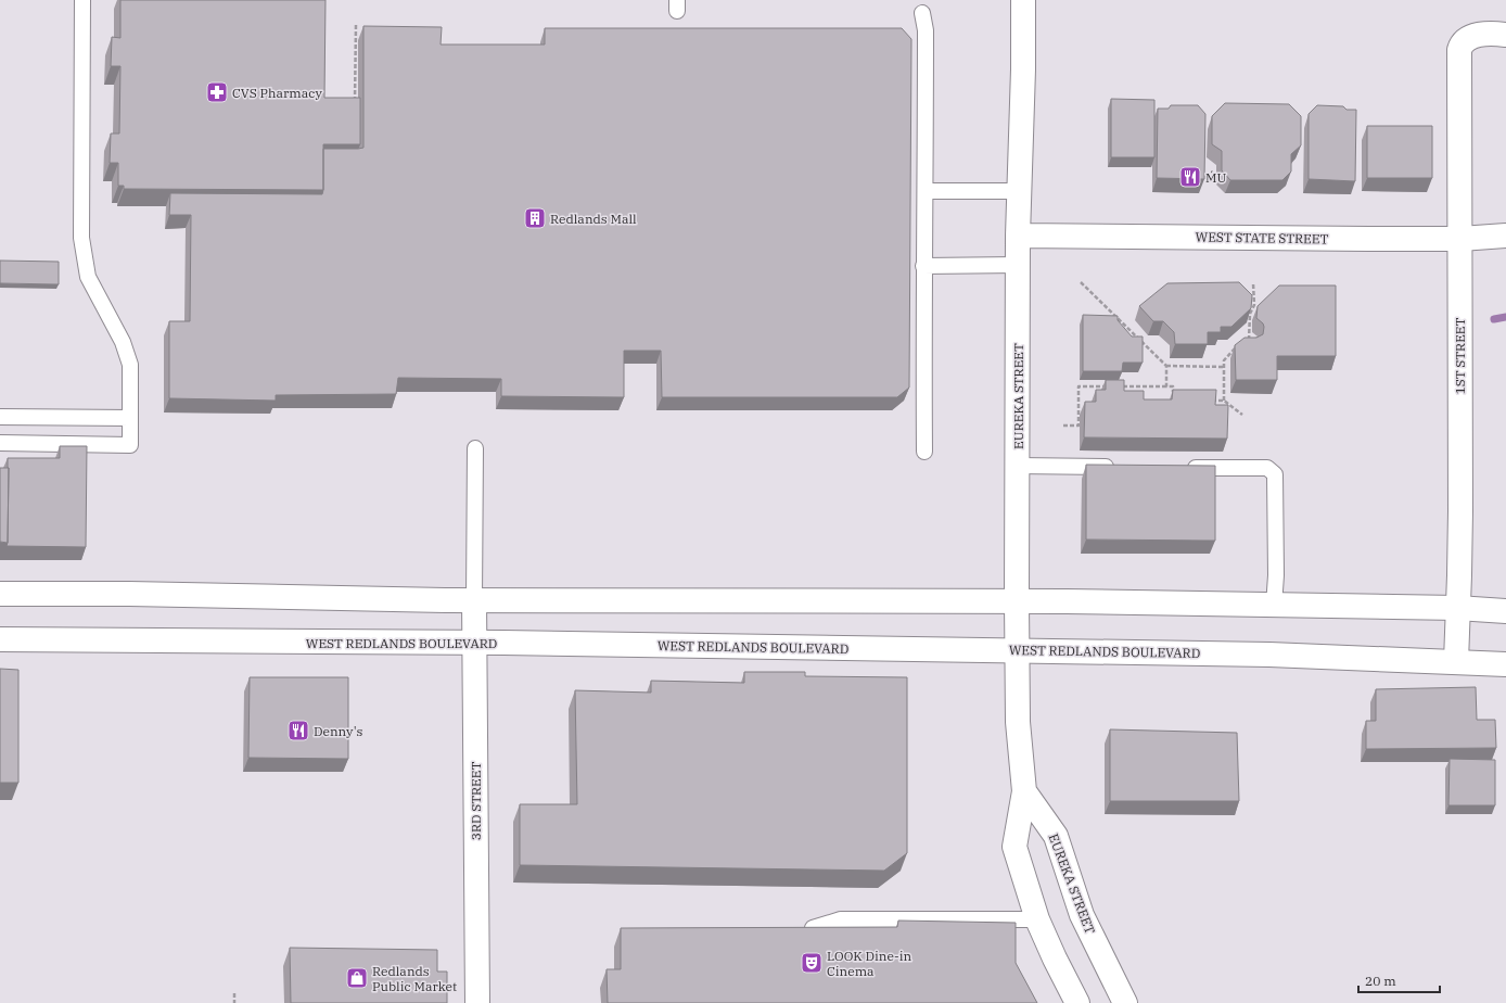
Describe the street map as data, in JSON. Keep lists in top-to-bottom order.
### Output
{
  "streets": {
    "main road": [
      "WEST STATE STREET",
      "1ST STREET",
      "EUREKA STREET",
      "WEST REDLANDS BOULEVARD",
      "3RD STREET"
    ]
  },
  "crossings": [
    ["WEST STATE STREET", "1ST STREET"],
    ["WEST STATE STREET", "EUREKA STREET"],
    ["1ST STREET", "WEST REDLANDS BOULEVARD"],
    ["EUREKA STREET", "WEST REDLANDS BOULEVARD"],
    ["WEST REDLANDS BOULEVARD", "3RD STREET"]
  ],
  "places": {
    "pharmacy": ["CVS Pharmacy"],
    "restaurant": ["ḾU", "Denny's"],
    "building": ["Redlands Mall"],
    "theatre": ["LOOK Dine-in Cinema"],
    "shop": ["Redlands Public Market"]
  },
  "scale_bar": "20 m"
}
